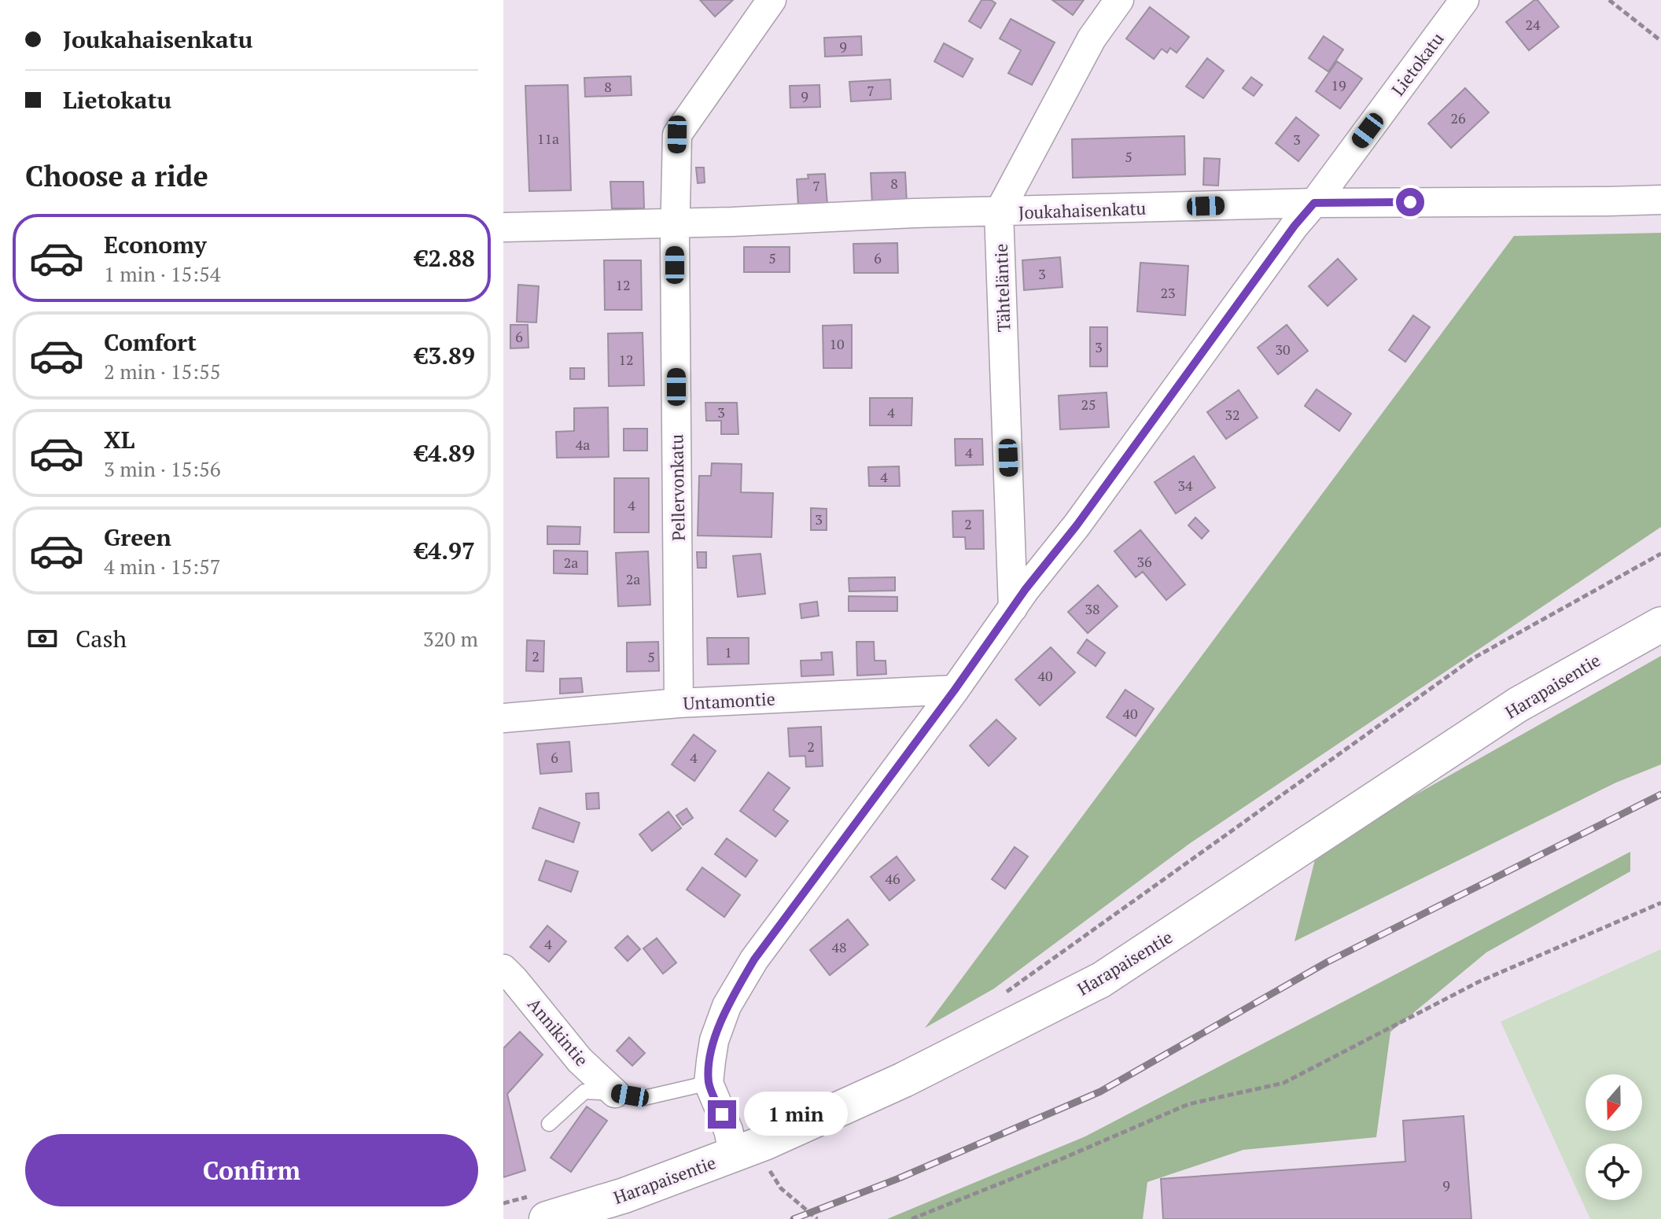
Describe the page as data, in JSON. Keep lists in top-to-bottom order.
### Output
{
  "streets": {
    "main road": ["Harapaisentie"],
    "street": [
      "Lietokatu",
      "Joukahaisenkatu",
      "Tähteläntie",
      "Pellervonkatu",
      "Untamontie",
      "Annikintie"
    ]
  },
  "crossings": [
    ["Lietokatu", "Joukahaisenkatu"],
    ["Lietokatu", "Tähteläntie"],
    ["Lietokatu", "Harapaisentie"],
    ["Lietokatu", "Untamontie"],
    ["Joukahaisenkatu", "Tähteläntie"],
    ["Joukahaisenkatu", "Pellervonkatu"],
    ["Pellervonkatu", "Untamontie"]
  ],
  "house_numbers": [
    "24",
    "9",
    "19",
    "8",
    "7",
    "9",
    "26",
    "11a",
    "3",
    "5",
    "8",
    "7",
    "5",
    "6",
    "3",
    "12",
    "23",
    "6",
    "10",
    "3",
    "30",
    "12",
    "25",
    "3",
    "4",
    "32",
    "4a",
    "4",
    "4",
    "34",
    "4",
    "3",
    "2",
    "36",
    "2a",
    "2a",
    "38",
    "1",
    "2",
    "5",
    "40",
    "40",
    "2",
    "6",
    "4",
    "46",
    "4",
    "48",
    "9"
  ],
  "north": "bottom",
  "page": {
    "banner": ["Joukahaisenkatu", "Lietokatu"],
    "heading": "Choose a ride",
    "list": [
      {
        "name": "Economy",
        "note": "1 min · 15:54",
        "value": "€2.88"
      },
      {
        "name": "Comfort",
        "note": "2 min · 15:55",
        "value": "€3.89"
      },
      {
        "name": "XL",
        "note": "3 min · 15:56",
        "value": "€4.89"
      },
      {
        "name": "Green",
        "note": "4 min · 15:57",
        "value": "€4.97"
      }
    ],
    "pay": ["Cash", "320 m"],
    "bubble": "1 min",
    "buttons": "Confirm"
  }
}
